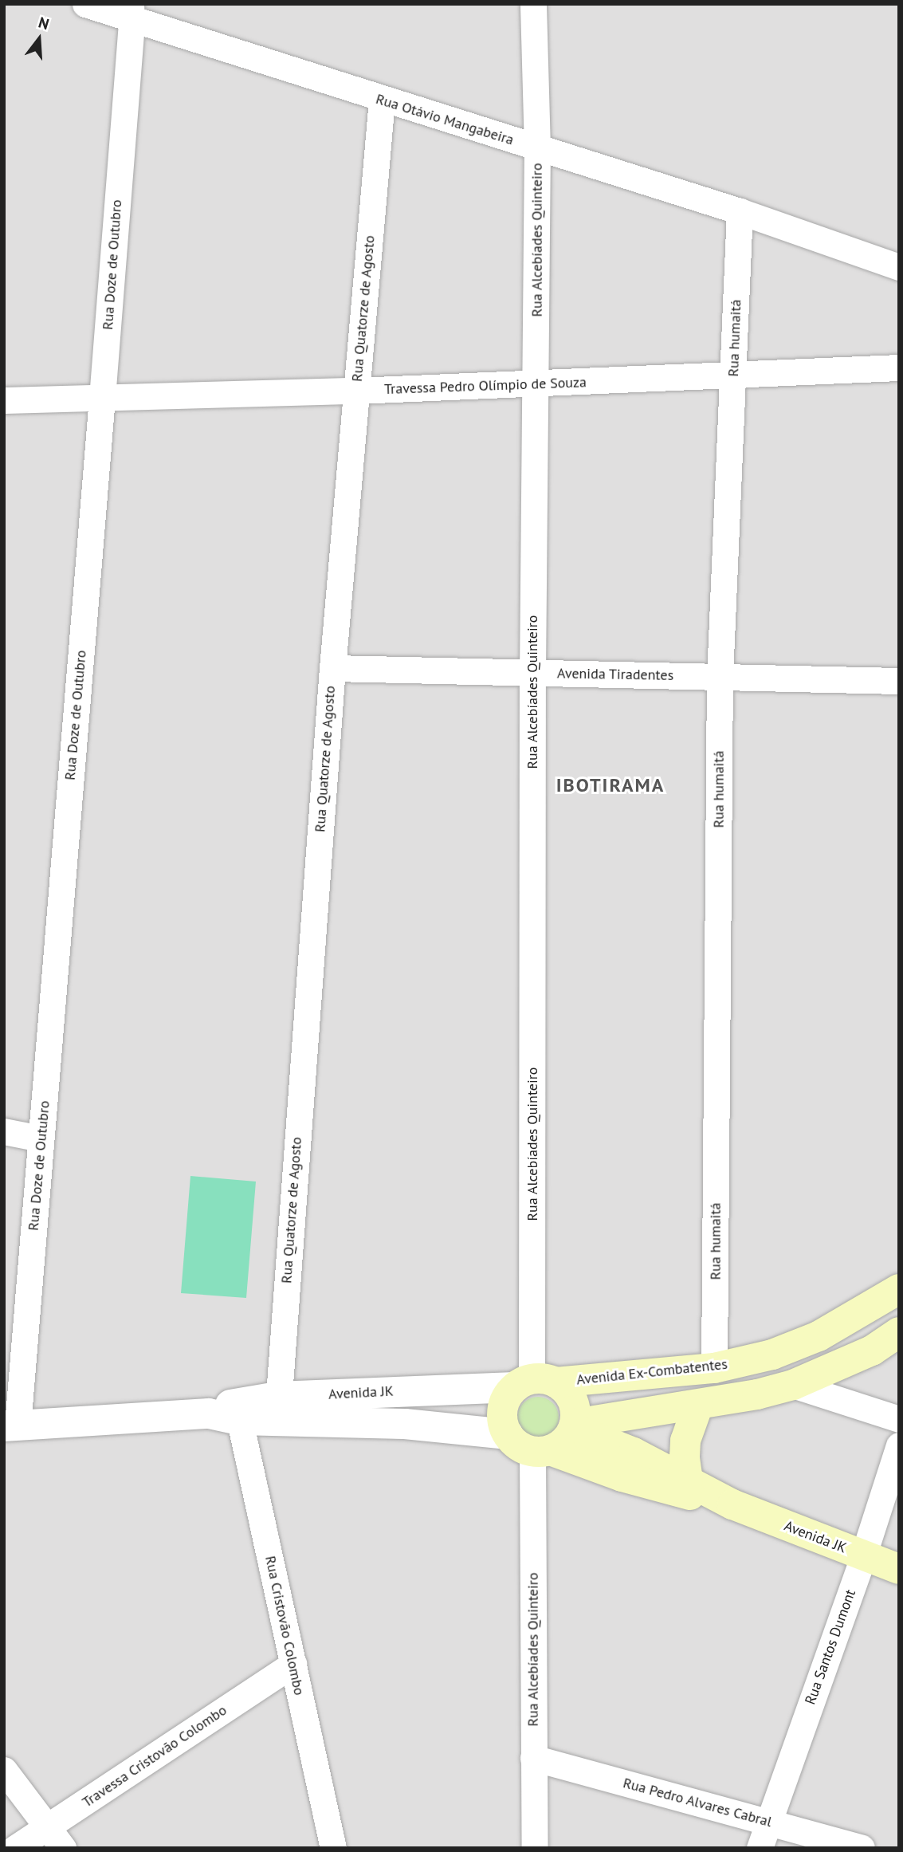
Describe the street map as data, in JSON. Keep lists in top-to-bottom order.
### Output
{
  "streets": {
    "main road": ["Avenida Ex-Combatentes", "Avenida JK"],
    "street": [
      "Rua Otávio Mangabeira",
      "Rua Alcebíades Quinteiro",
      "Rua Doze de Outubro",
      "Rua Quatorze de Agosto",
      "Rua humaitá",
      "Travessa Pedro Olímpio de Souza",
      "Avenida Tiradentes",
      "Rua Cristovão Colombo",
      "Rua Santos Dumont",
      "Travessa Cristovão Colombo",
      "Rua Pedro Alvares Cabral"
    ]
  },
  "crossings": [
    ["Rua Otávio Mangabeira", "Rua Alcebíades Quinteiro"],
    ["Rua Otávio Mangabeira", "Rua Doze de Outubro"],
    ["Rua Otávio Mangabeira", "Rua Quatorze de Agosto"],
    ["Rua Otávio Mangabeira", "Rua humaitá"],
    ["Rua Alcebíades Quinteiro", "Travessa Pedro Olímpio de Souza"],
    ["Rua Alcebíades Quinteiro", "Avenida Tiradentes"],
    ["Rua Alcebíades Quinteiro", "Avenida Ex-Combatentes"],
    ["Rua Alcebíades Quinteiro", "Avenida JK"],
    ["Rua Alcebíades Quinteiro", "Rua Pedro Alvares Cabral"],
    ["Rua Doze de Outubro", "Travessa Pedro Olímpio de Souza"],
    ["Rua Doze de Outubro", "Avenida JK"],
    ["Rua Quatorze de Agosto", "Travessa Pedro Olímpio de Souza"],
    ["Rua Quatorze de Agosto", "Avenida Tiradentes"],
    ["Rua Quatorze de Agosto", "Avenida JK"],
    ["Rua humaitá", "Travessa Pedro Olímpio de Souza"],
    ["Rua humaitá", "Avenida Tiradentes"],
    ["Rua humaitá", "Avenida Ex-Combatentes"],
    ["Avenida Ex-Combatentes", "Avenida JK"],
    ["Avenida JK", "Rua Cristovão Colombo"],
    ["Avenida JK", "Rua Santos Dumont"],
    ["Rua Cristovão Colombo", "Travessa Cristovão Colombo"],
    ["Rua Santos Dumont", "Rua Pedro Alvares Cabral"]
  ],
  "districts": ["IBOTIRAMA"],
  "north": "top"
}
